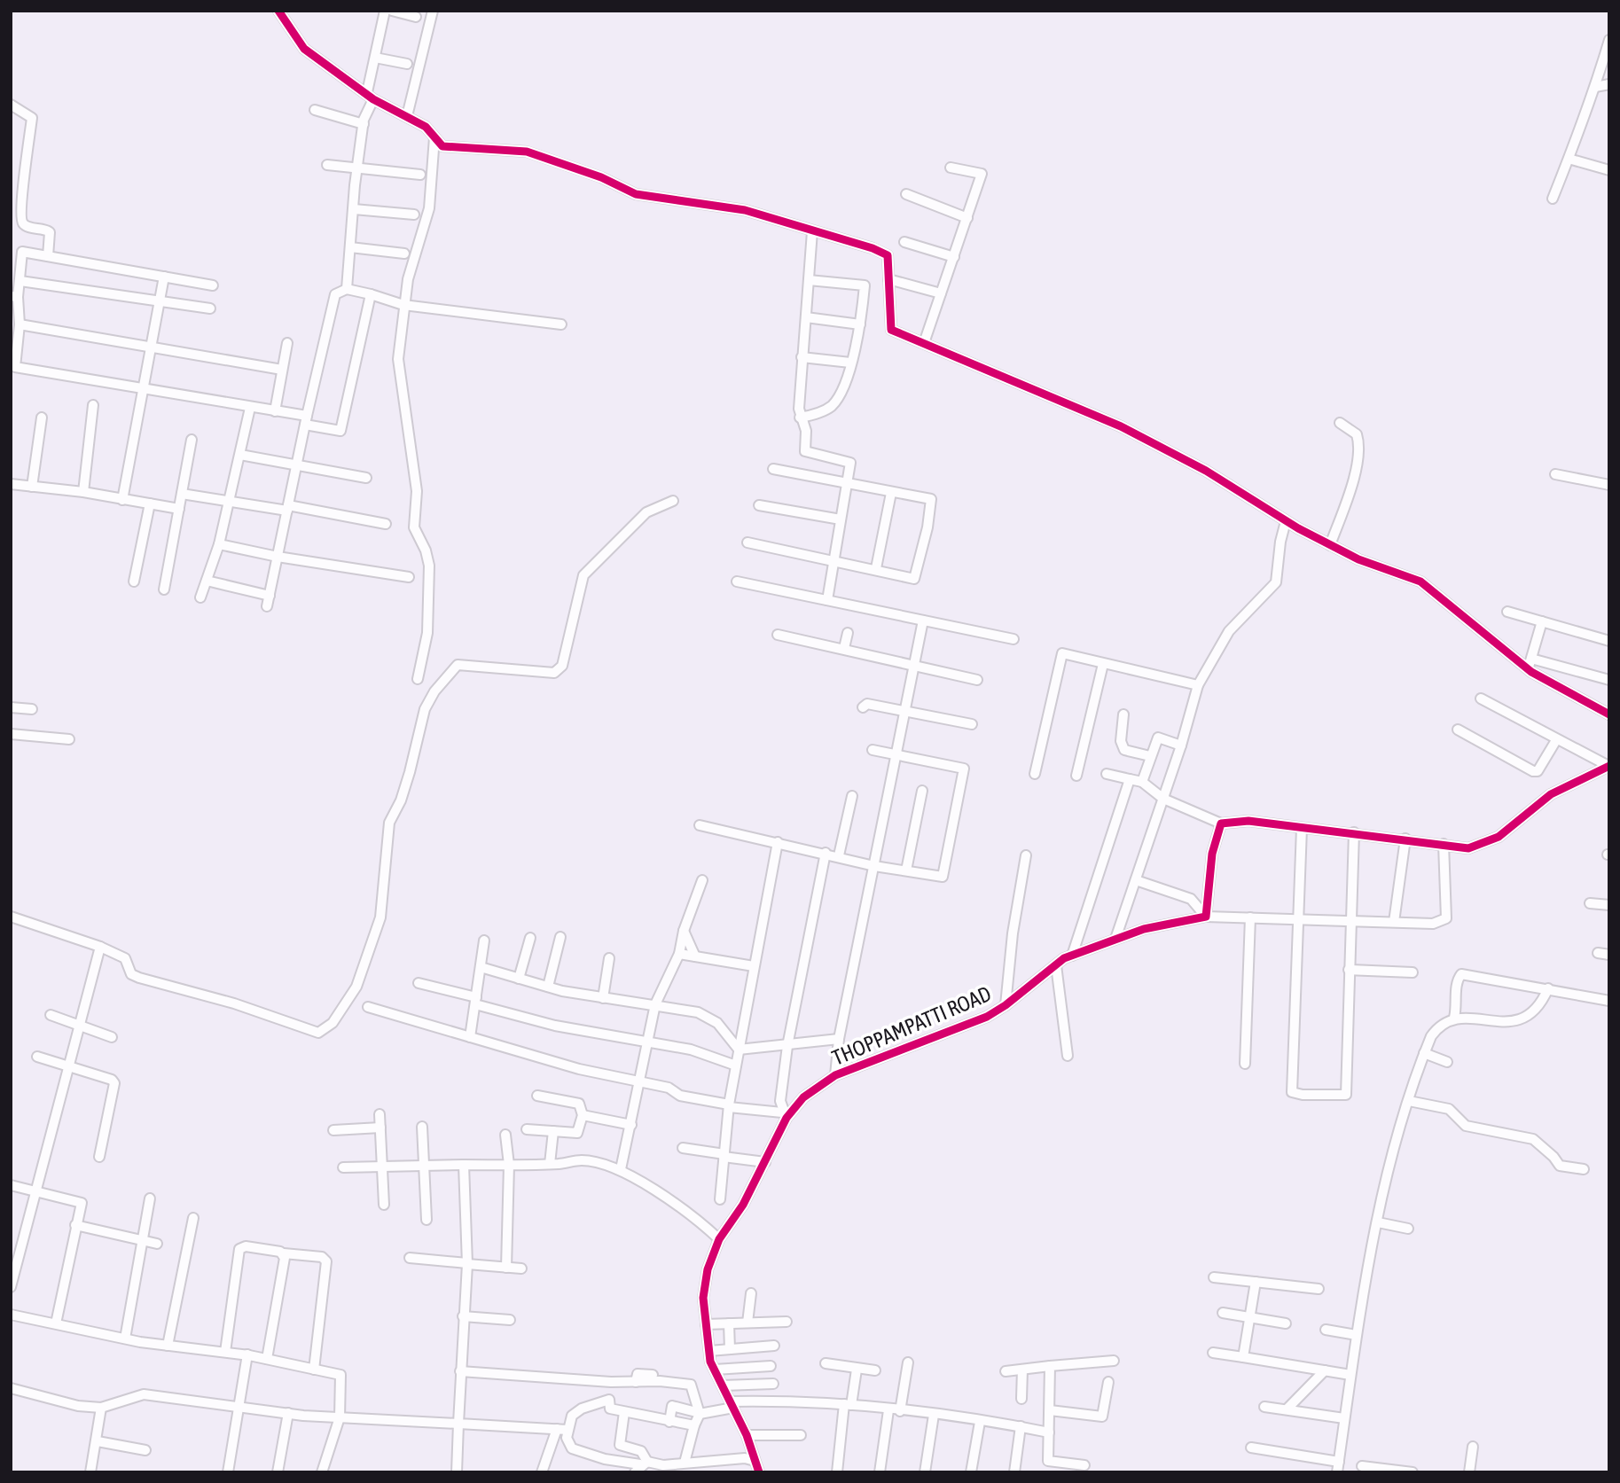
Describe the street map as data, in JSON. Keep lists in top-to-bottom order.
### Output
{
  "streets": {
    "street": ["THOPPAMPATTI ROAD"]
  }
}
